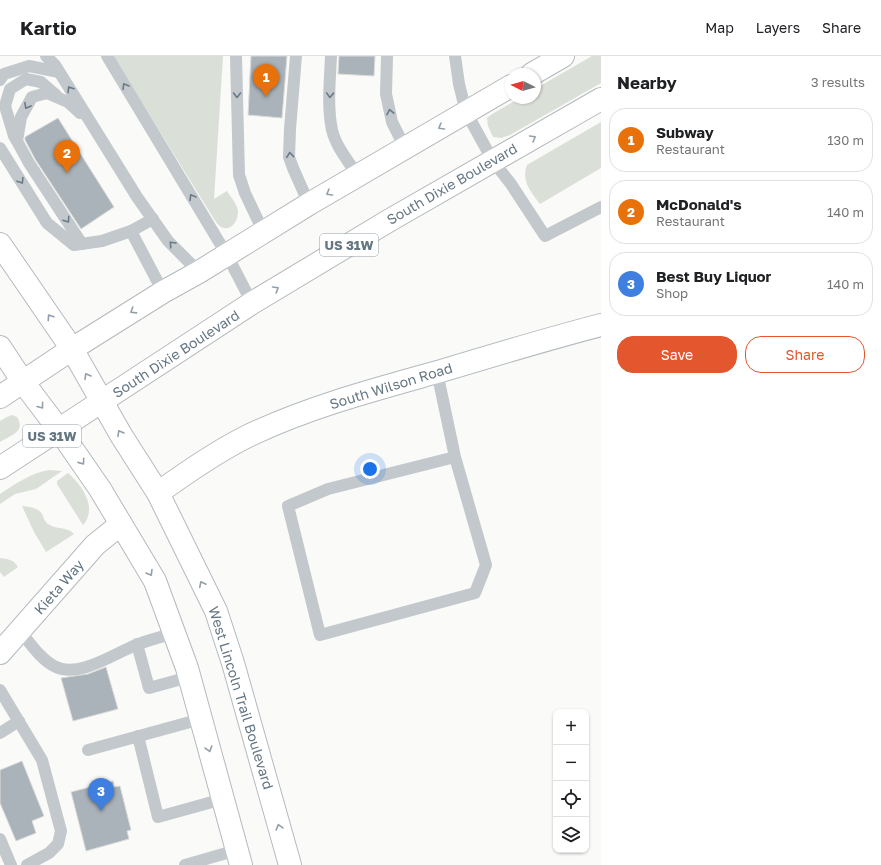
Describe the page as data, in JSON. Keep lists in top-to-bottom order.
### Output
{
  "streets": {
    "main road": [
      "South Dixie Boulevard",
      "US 31W",
      "South Wilson Road",
      "Kieta Way",
      "West Lincoln Trail Boulevard"
    ]
  },
  "crossings": [
    ["South Dixie Boulevard", "US 31W"],
    ["South Dixie Boulevard", "West Lincoln Trail Boulevard"],
    ["US 31W", "West Lincoln Trail Boulevard"],
    ["South Wilson Road", "West Lincoln Trail Boulevard"]
  ],
  "north": "left",
  "page": {
    "header": "Kartio",
    "nav": ["Map", "Layers", "Share"],
    "heading": ["Nearby", "3 results"],
    "pins": ["1", "2", "3"],
    "list": [
      {
        "mark": "1",
        "name": "Subway",
        "note": "Restaurant",
        "value": "130 m"
      },
      {
        "mark": "2",
        "name": "McDonald's",
        "note": "Restaurant",
        "value": "140 m"
      },
      {
        "mark": "3",
        "name": "Best Buy Liquor",
        "note": "Shop",
        "value": "140 m"
      }
    ],
    "buttons": ["Save", "Share"],
    "map_buttons": ["+", "−"]
  }
}
